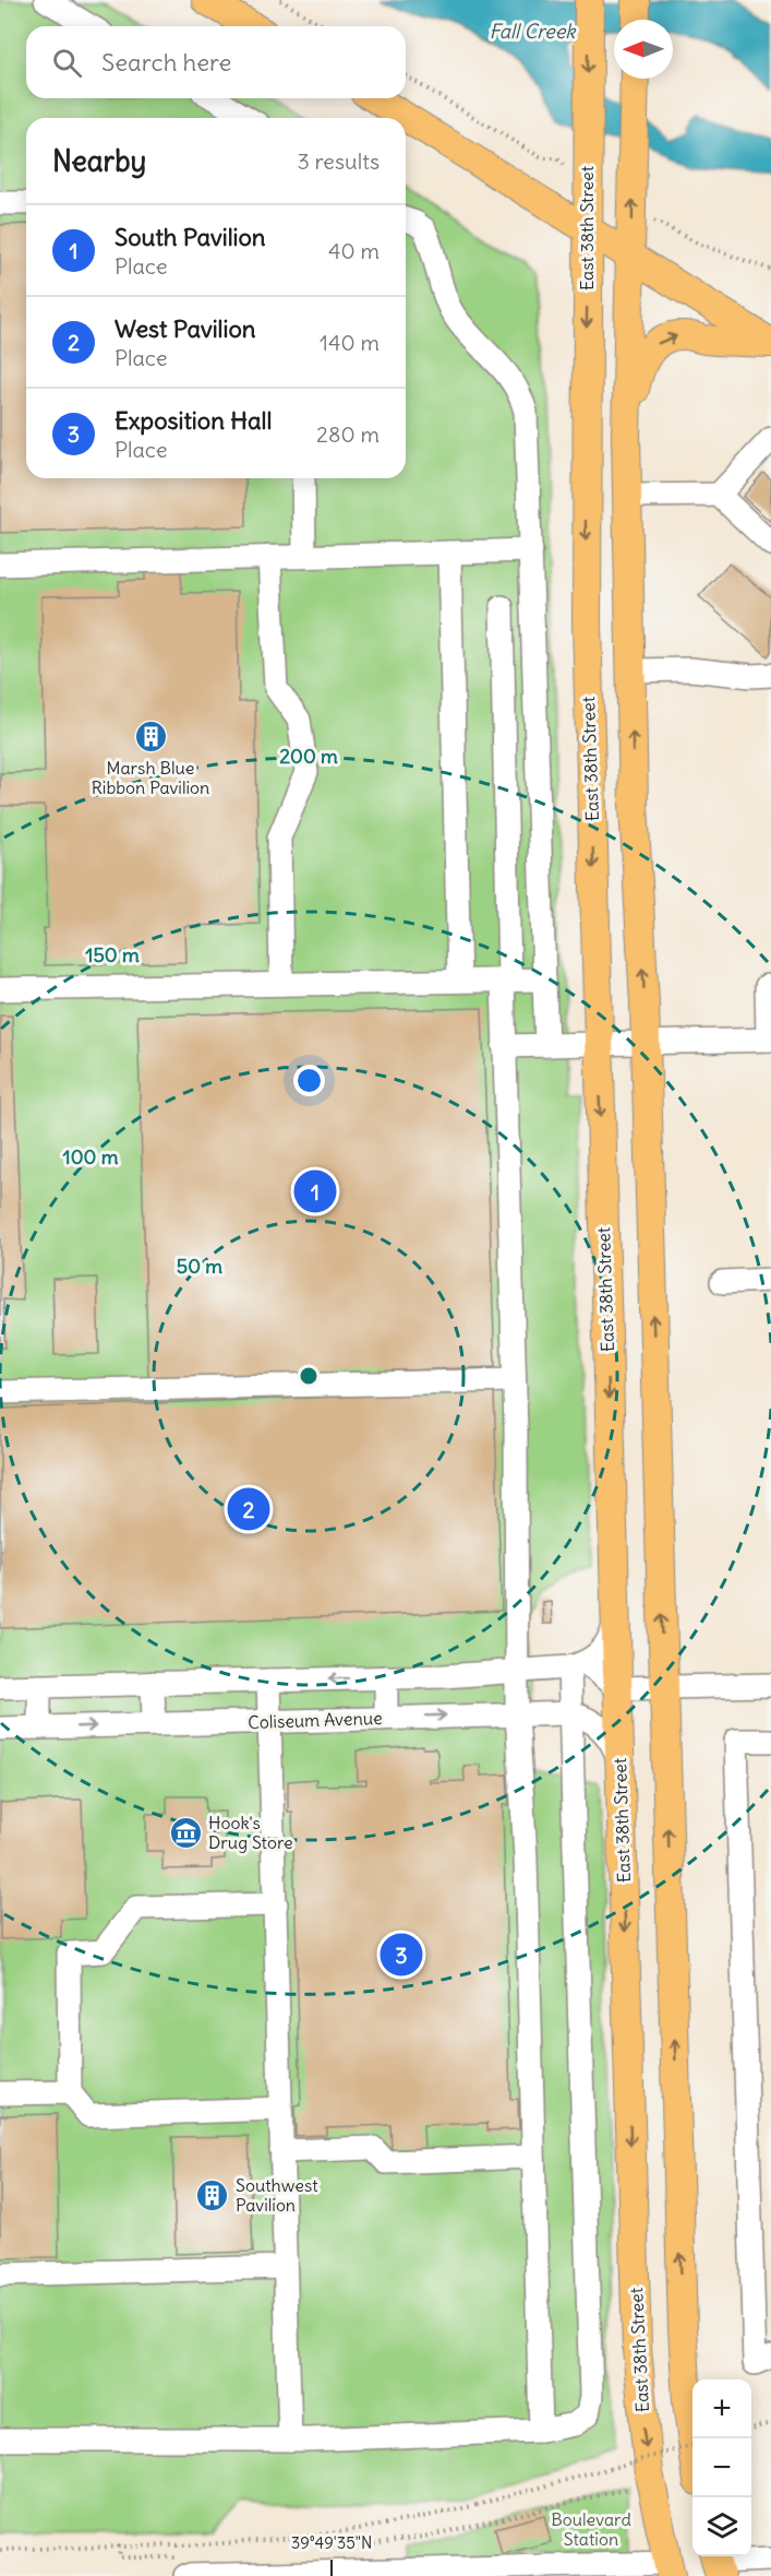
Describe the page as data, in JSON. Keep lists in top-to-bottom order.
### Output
{
  "streets": {
    "main road": ["East 38th Street"],
    "street": ["Coliseum Avenue"]
  },
  "water": ["Fall Creek"],
  "parks": ["Boulevard Station"],
  "places": {
    "building": ["Marsh Blue Ribbon Pavilion", "Southwest Pavilion"],
    "museum": ["Hook's Drug Store"]
  },
  "north": "left",
  "page": {
    "search": "Search here",
    "heading": ["Nearby", "3 results"],
    "list": [
      {
        "mark": "1",
        "name": "South Pavilion",
        "note": "Place",
        "value": "40 m"
      },
      {
        "mark": "2",
        "name": "West Pavilion",
        "note": "Place",
        "value": "140 m"
      },
      {
        "mark": "3",
        "name": "Exposition Hall",
        "note": "Place",
        "value": "280 m"
      }
    ],
    "pins": ["1", "2", "3"],
    "map_buttons": ["+", "−"]
  },
  "coordinates": ["39°49'35\"N"],
  "rings": [
    "200 m",
    "150 m",
    "100 m",
    "50 m"
  ]
}
